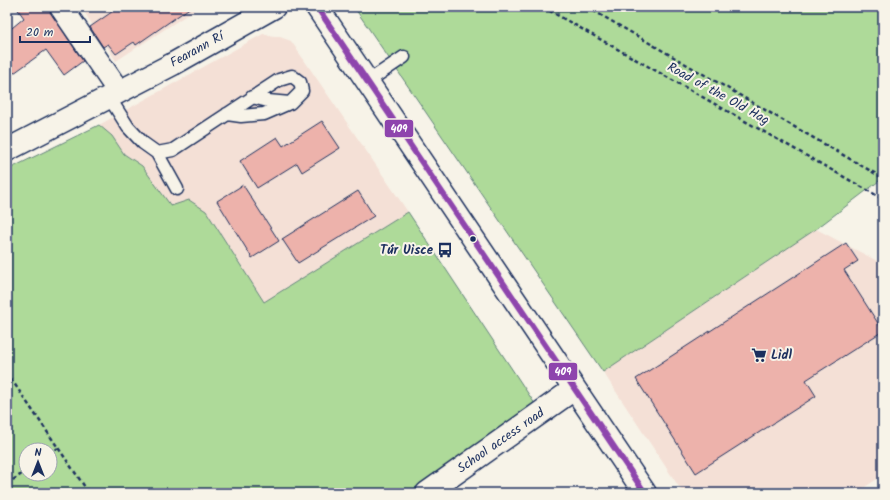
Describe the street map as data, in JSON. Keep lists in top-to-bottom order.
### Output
{
  "streets": {
    "street": ["Fearann Rí", "School access road"],
    "path": ["Road of the Old Hag"]
  },
  "places": {
    "bus stop": ["Túr Uisce"],
    "supermarket": ["Lidl"]
  },
  "lines": ["transit line 409"],
  "scale_bar": "20 m",
  "north": "top"
}
